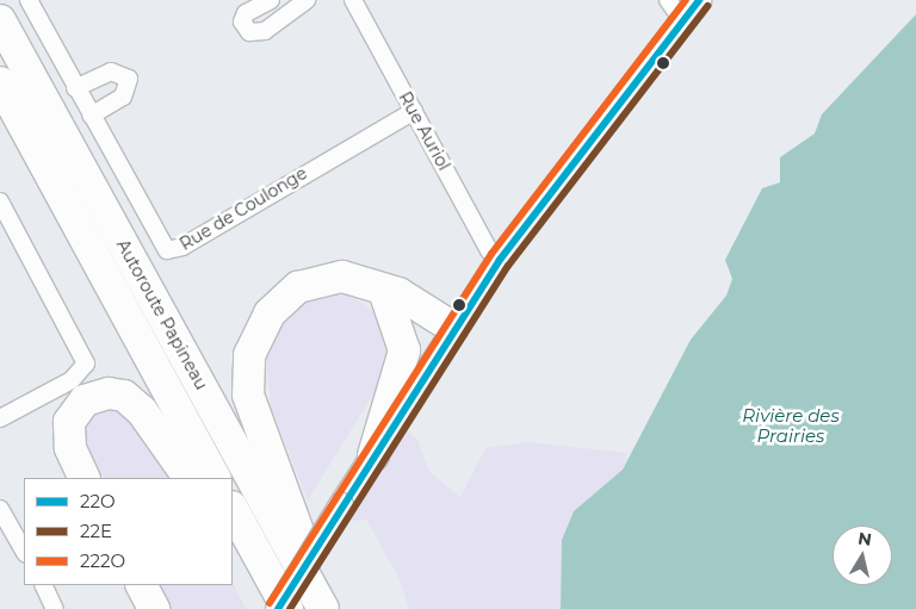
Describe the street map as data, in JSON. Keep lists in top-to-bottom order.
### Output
{
  "streets": {
    "highway": ["Autoroute Papineau"],
    "street": ["Rue Auriol", "Rue de Coulonge"]
  },
  "crossings": [
    ["Rue Auriol", "Rue de Coulonge"]
  ],
  "water": ["Rivière des Prairies"],
  "lines": ["transit line 22O", "transit line 222O", "transit line 22E"],
  "legend": ["22O", "22E", "222O"],
  "north": "top"
}
